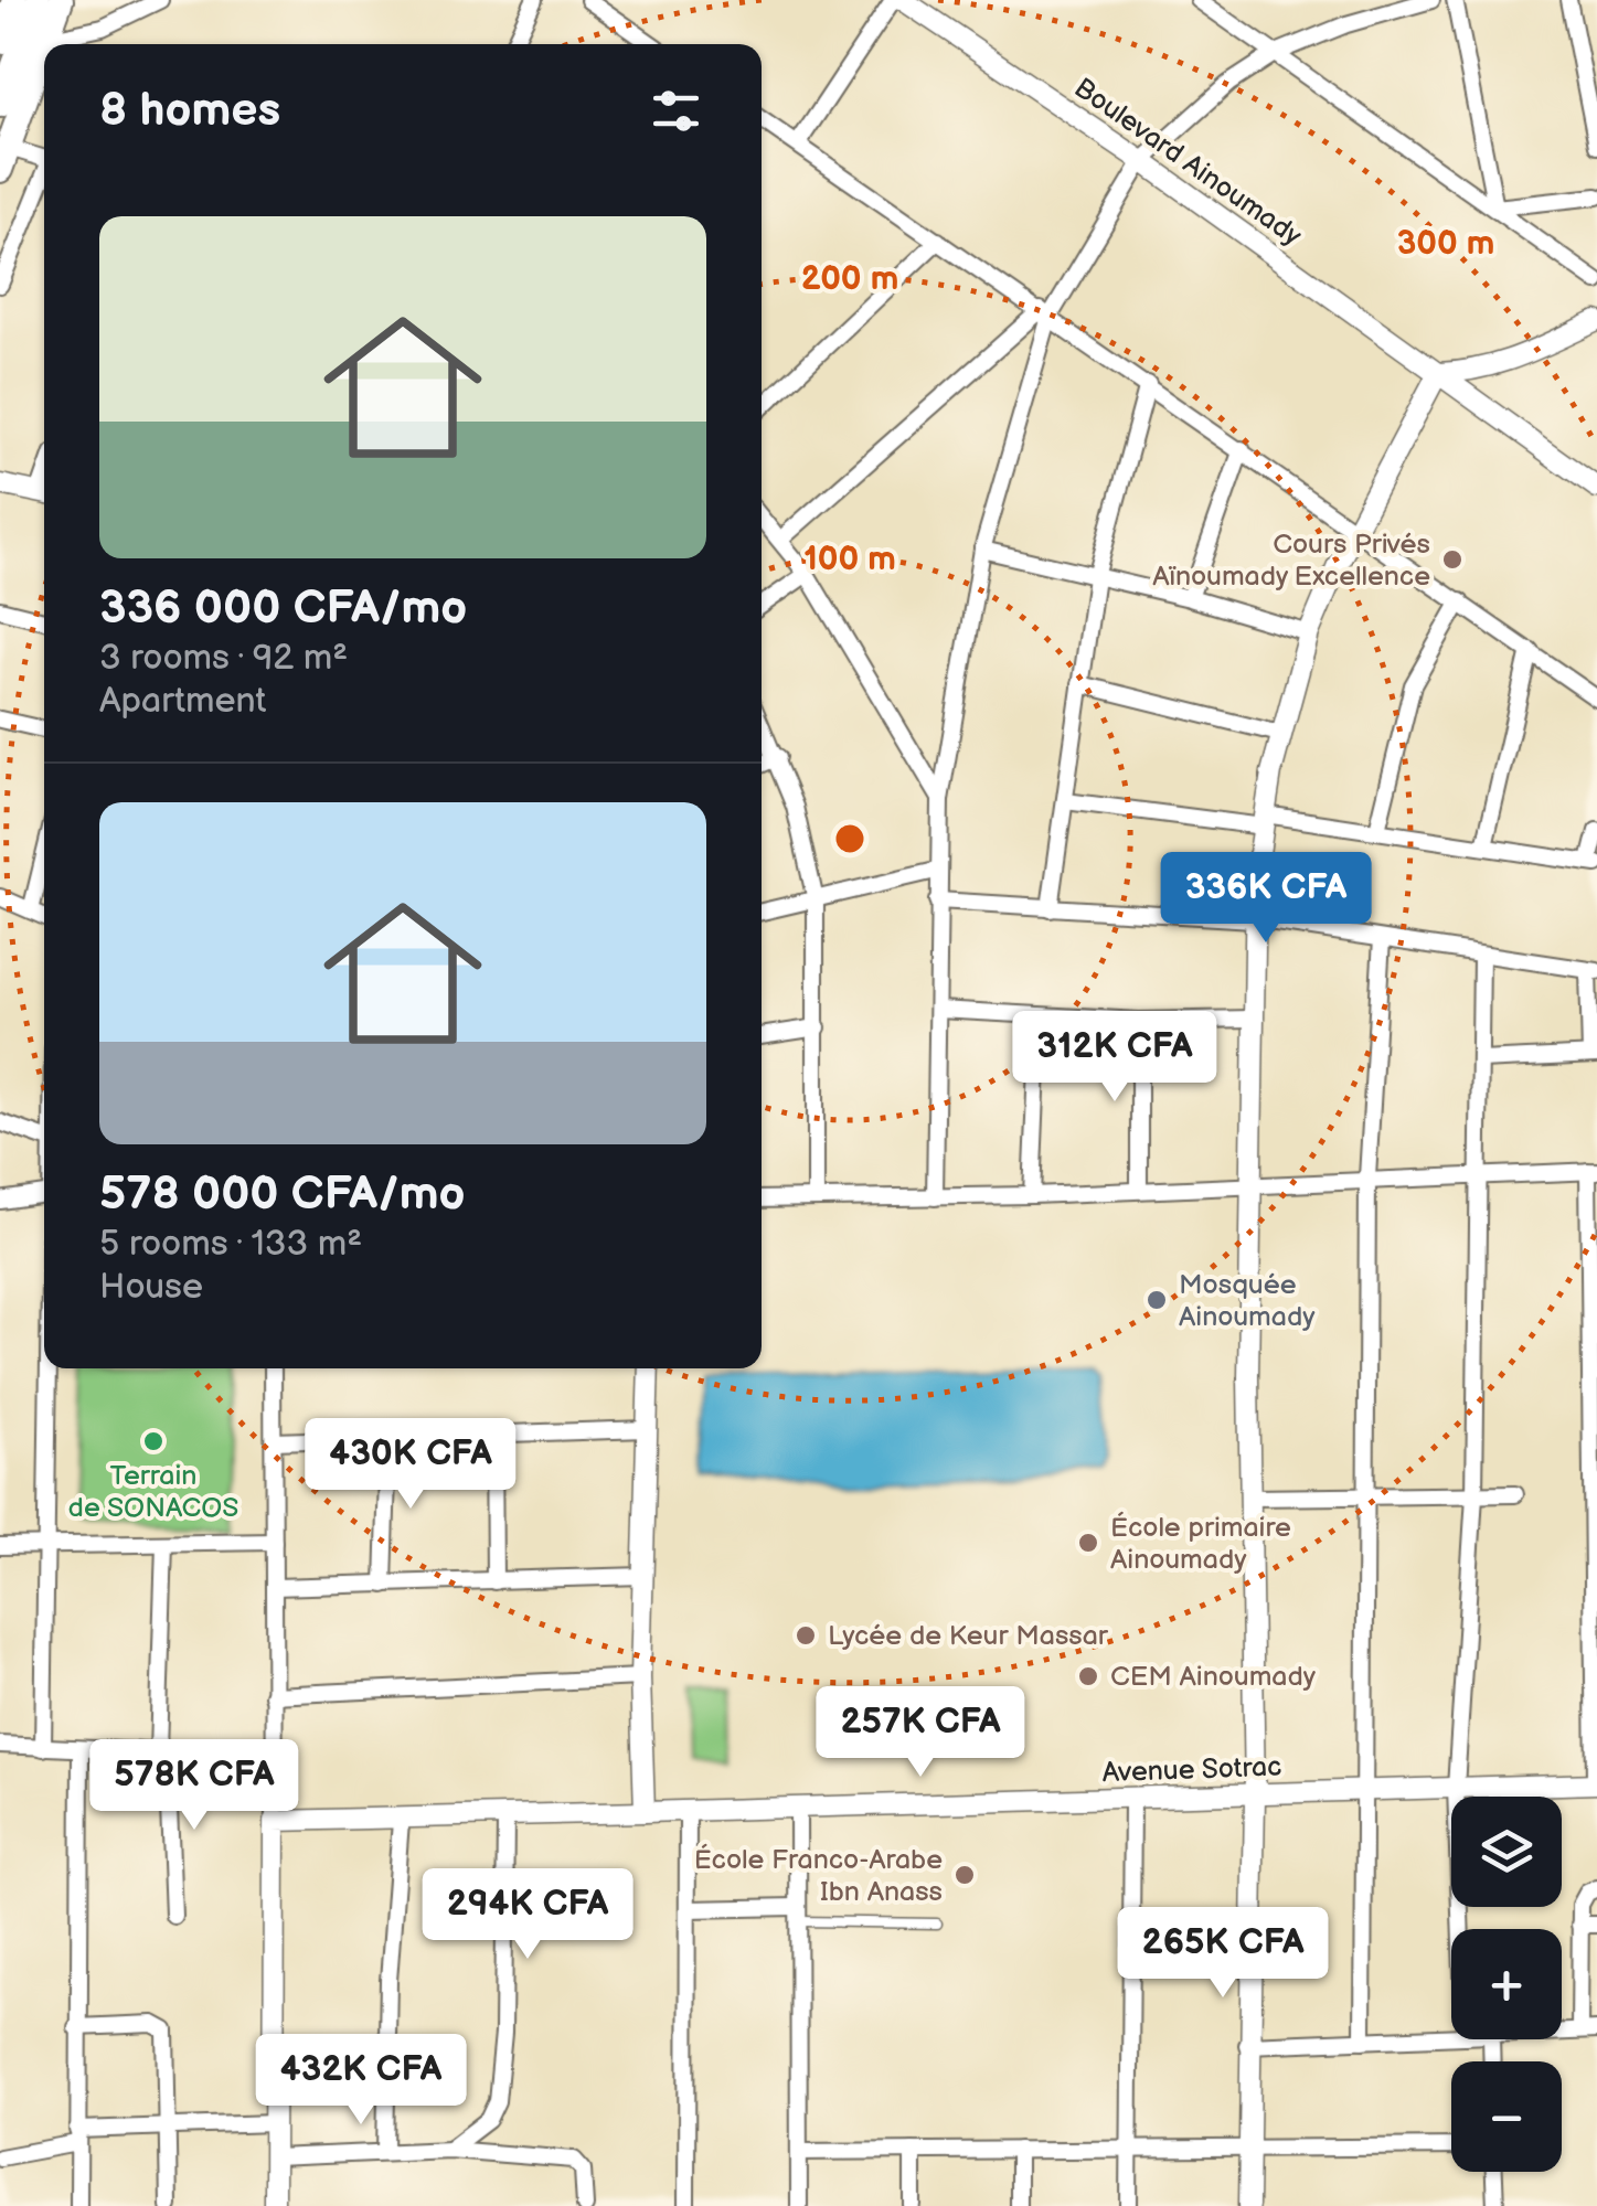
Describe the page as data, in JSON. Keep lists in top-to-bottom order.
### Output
{
  "streets": {
    "street": ["Boulevard Ainoumady", "Avenue Sotrac"]
  },
  "places": [
    "Cours Privés Aïnoumady Excellence",
    "Mosquée Ainoumady",
    "Terrain de SONACOS",
    "École primaire Ainoumady",
    "Lycée de Keur Massar",
    "CEM Ainoumady",
    "École Franco-Arabe Ibn Anass"
  ],
  "page": {
    "heading": "8 homes",
    "list": [
      {
        "name": "336 000 CFA/mo",
        "note": "3 rooms · 92 m² · Apartment"
      },
      {
        "name": "578 000 CFA/mo",
        "note": "5 rooms · 133 m² · House"
      }
    ],
    "price": [
      "336K CFA",
      "312K CFA",
      "430K CFA",
      "257K CFA",
      "578K CFA",
      "294K CFA",
      "265K CFA",
      "432K CFA"
    ],
    "map_buttons": ["+", "−"]
  },
  "rings": ["300 m", "200 m", "100 m"]
}
